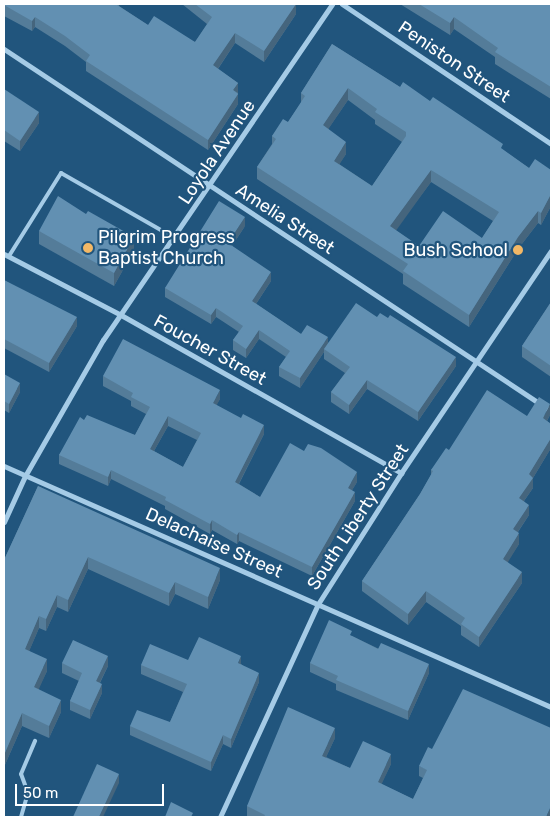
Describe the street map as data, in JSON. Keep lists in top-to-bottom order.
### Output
{
  "streets": {
    "street": [
      "Peniston Street",
      "Loyola Avenue",
      "Amelia Street",
      "Foucher Street",
      "South Liberty Street",
      "Delachaise Street"
    ]
  },
  "crossings": [
    ["Loyola Avenue", "Amelia Street"],
    ["Loyola Avenue", "Foucher Street"],
    ["Loyola Avenue", "Delachaise Street"],
    ["Amelia Street", "South Liberty Street"],
    ["Foucher Street", "South Liberty Street"],
    ["South Liberty Street", "Delachaise Street"]
  ],
  "places": ["Pilgrim Progress Baptist Church", "Bush School"],
  "scale_bar": "50 m"
}
